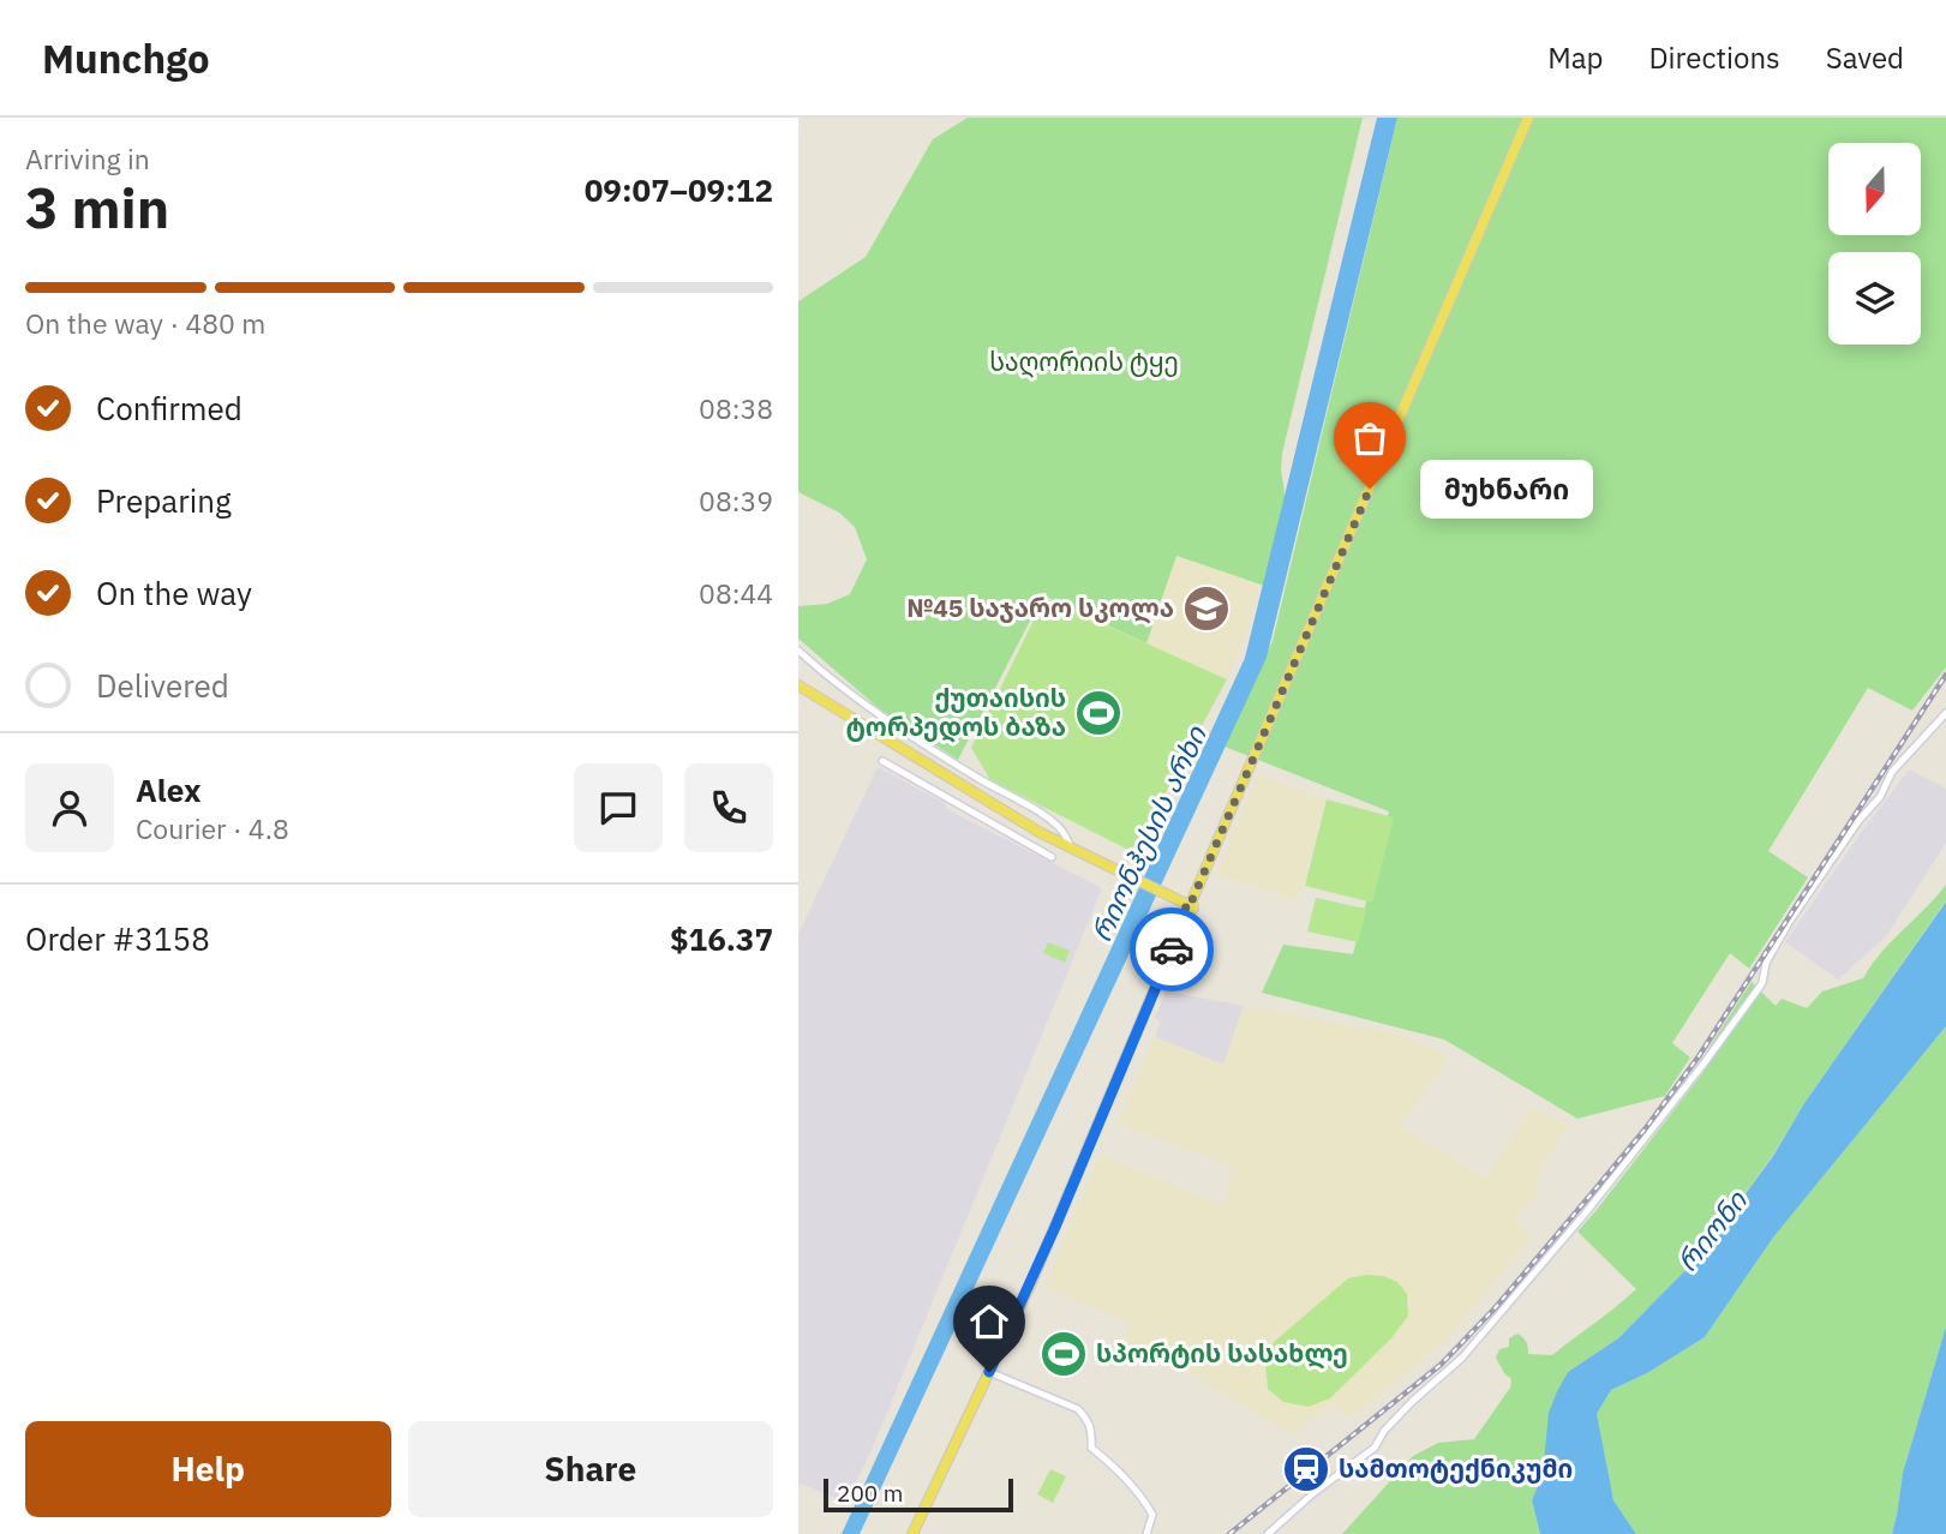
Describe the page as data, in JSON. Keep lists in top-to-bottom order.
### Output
{
  "water": ["რიონჰესის არხი", "რიონი"],
  "parks": ["საღორიის ტყე"],
  "places": {
    "other": ["მუხნარი"],
    "school or university": ["№45 საჯარო სკოლა"],
    "sports": ["ქუთაისის ტორპედოს ბაზა", "სპორტის სასახლე"],
    "station": ["სამთოტექნიკუმი"]
  },
  "scale_bar": "200 m",
  "north": "bottom",
  "page": {
    "header": "Munchgo",
    "nav": ["Map", "Directions", "Saved"],
    "heading": ["3 min", "Arriving in", "09:07–09:12"],
    "panel": [
      "Alex",
      "Courier · 4.8",
      "Order #3158",
      "$16.37"
    ],
    "bar": "On the way · 480 m",
    "list": [
      ["Confirmed", "08:38"],
      ["Preparing", "08:39"],
      ["On the way", "08:44"],
      "Delivered"
    ],
    "bubble": "მუხნარი",
    "buttons": ["Help", "Share"],
    "scale": "200 m"
  }
}
